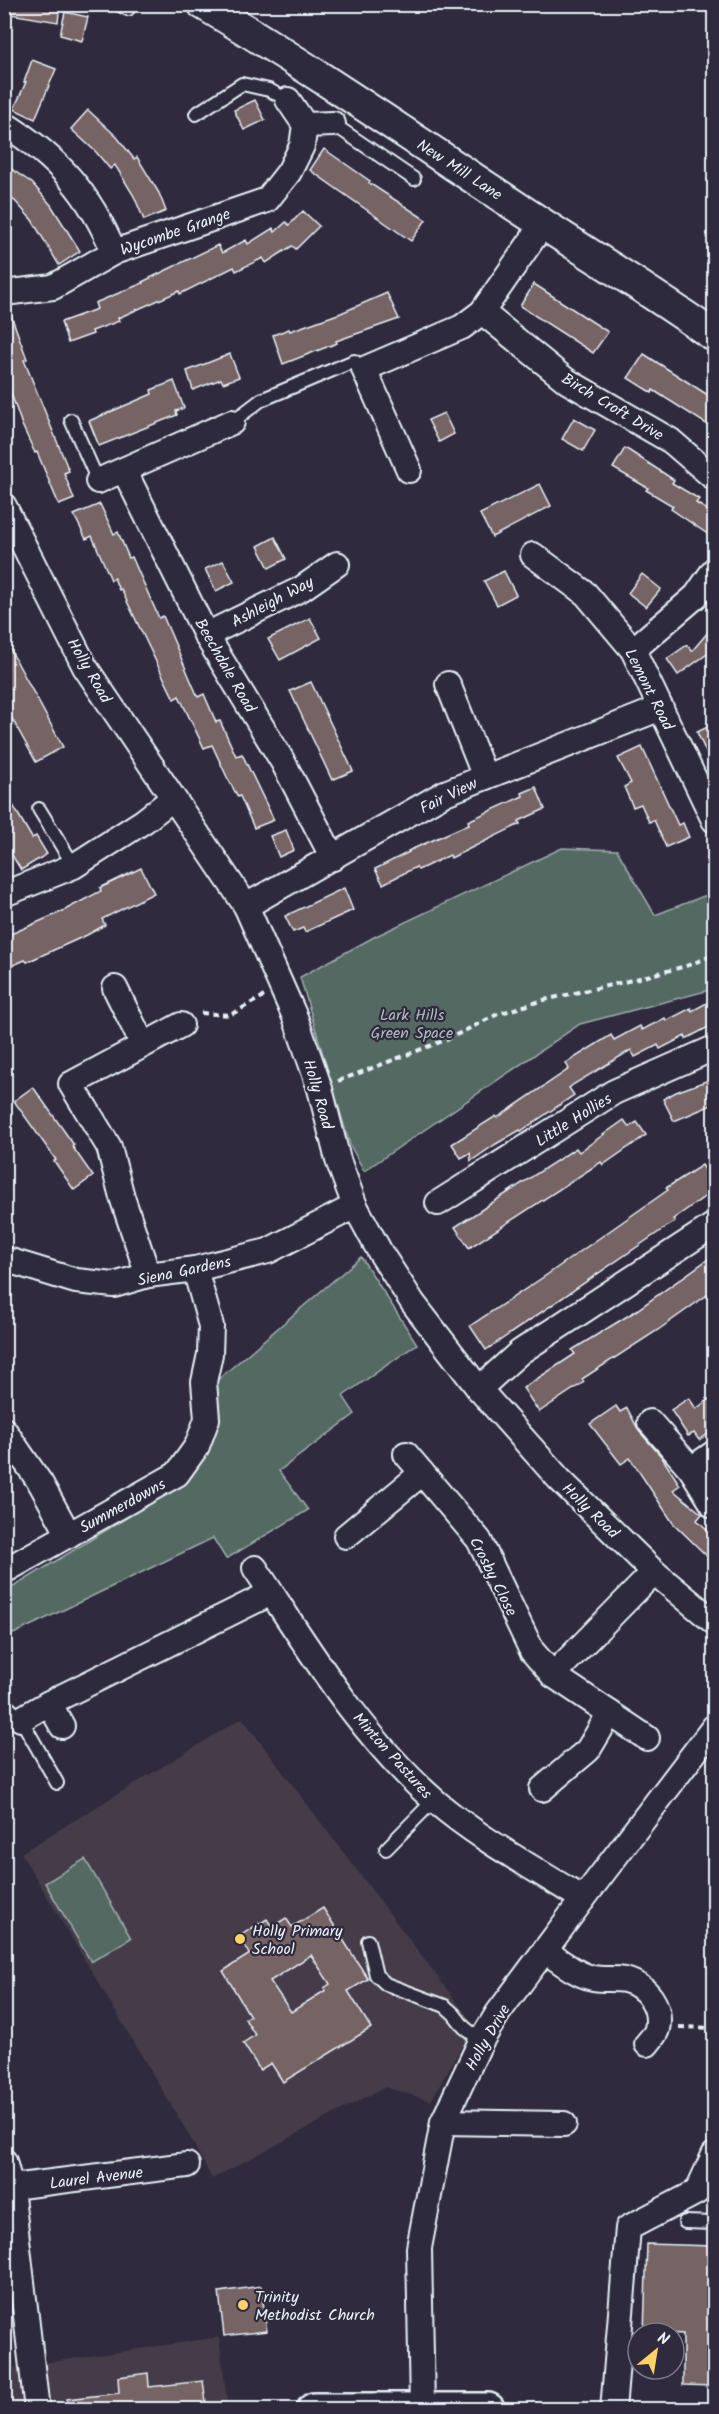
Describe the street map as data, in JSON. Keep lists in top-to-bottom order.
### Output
{
  "streets": {
    "street": [
      "New Mill Lane",
      "Wycombe Grange",
      "Birch Croft Drive",
      "Ashleigh Way",
      "Beechdale Road",
      "Holly Road",
      "Lemont Road",
      "Fair View",
      "Little Hollies",
      "Siena Gardens",
      "Summerdowns",
      "Crosby Close",
      "Minton Pastures",
      "Holly Drive",
      "Laurel Avenue"
    ]
  },
  "crossings": [
    ["Ashleigh Way", "Beechdale Road"],
    ["Beechdale Road", "Fair View"],
    ["Holly Road", "Fair View"],
    ["Holly Road", "Siena Gardens"],
    ["Lemont Road", "Fair View"],
    ["Siena Gardens", "Summerdowns"],
    ["Minton Pastures", "Holly Drive"]
  ],
  "parks": ["Lark Hills Green Space"],
  "places": ["Holly Primary School", "Trinity Methodist Church"],
  "north": "top right"
}
